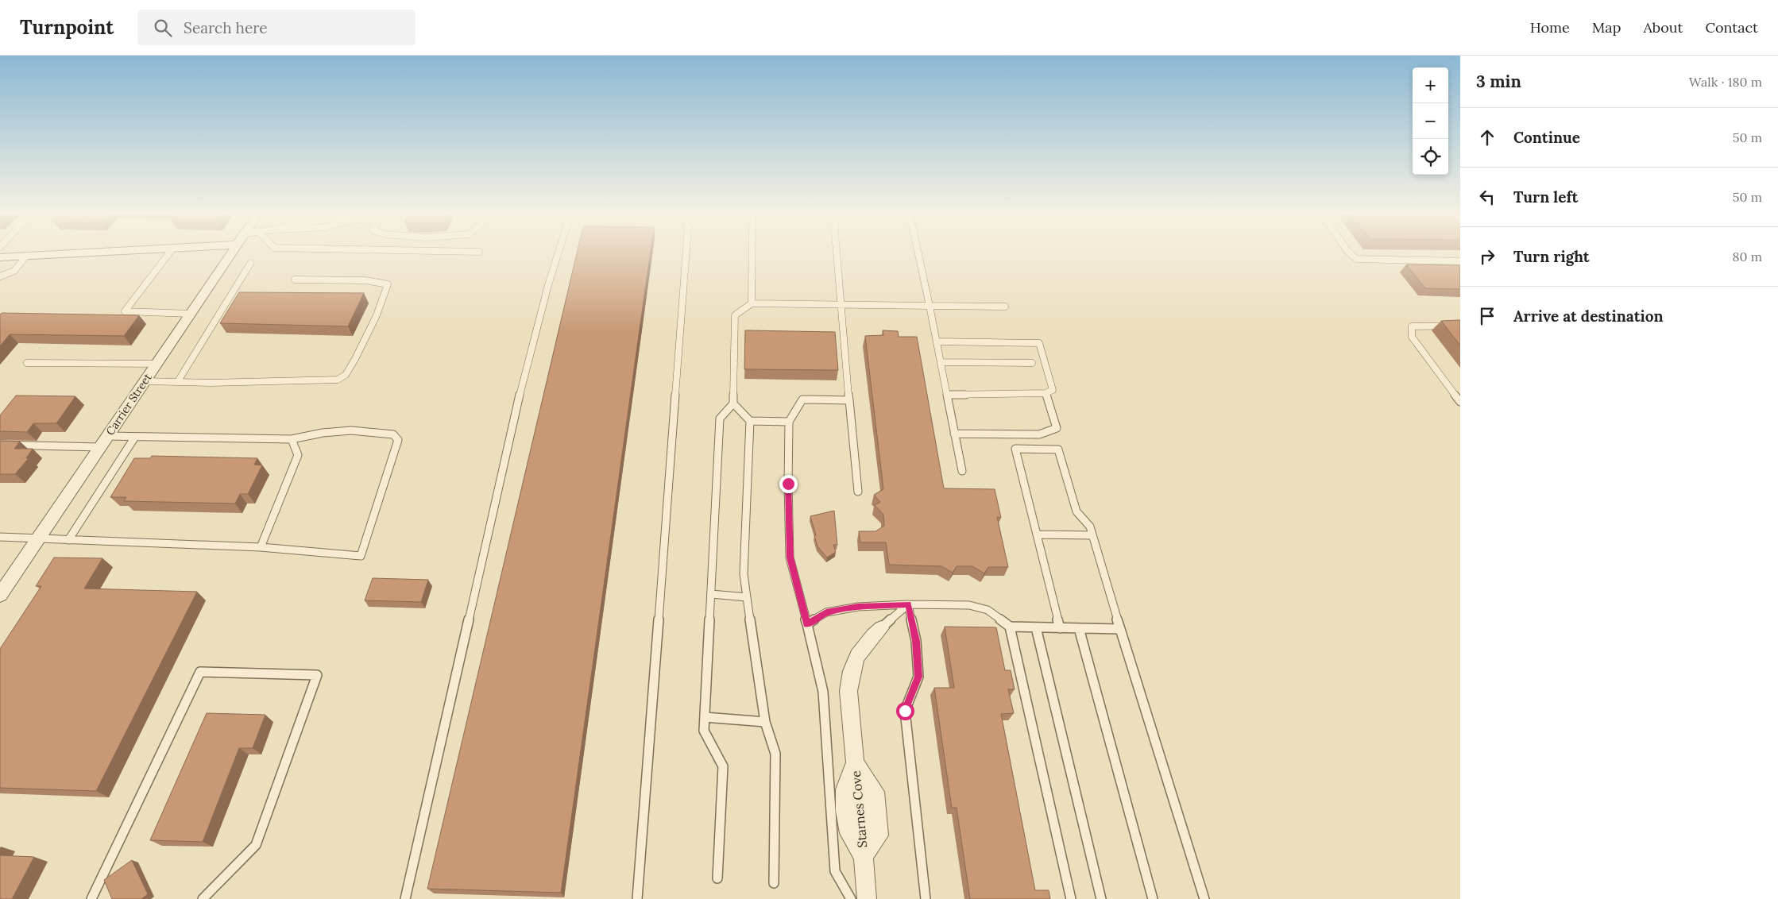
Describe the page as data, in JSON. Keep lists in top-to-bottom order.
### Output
{
  "streets": {
    "street": ["Carrier Street", "Starnes Cove"]
  },
  "page": {
    "header": "Turnpoint",
    "search": "Search here",
    "nav": [
      "Home",
      "Map",
      "About",
      "Contact"
    ],
    "heading": ["3 min", "Walk · 180 m"],
    "map_buttons": ["+", "−"],
    "list": [
      ["Continue", "50 m"],
      ["Turn left", "50 m"],
      ["Turn right", "80 m"],
      "Arrive at destination"
    ]
  }
}
